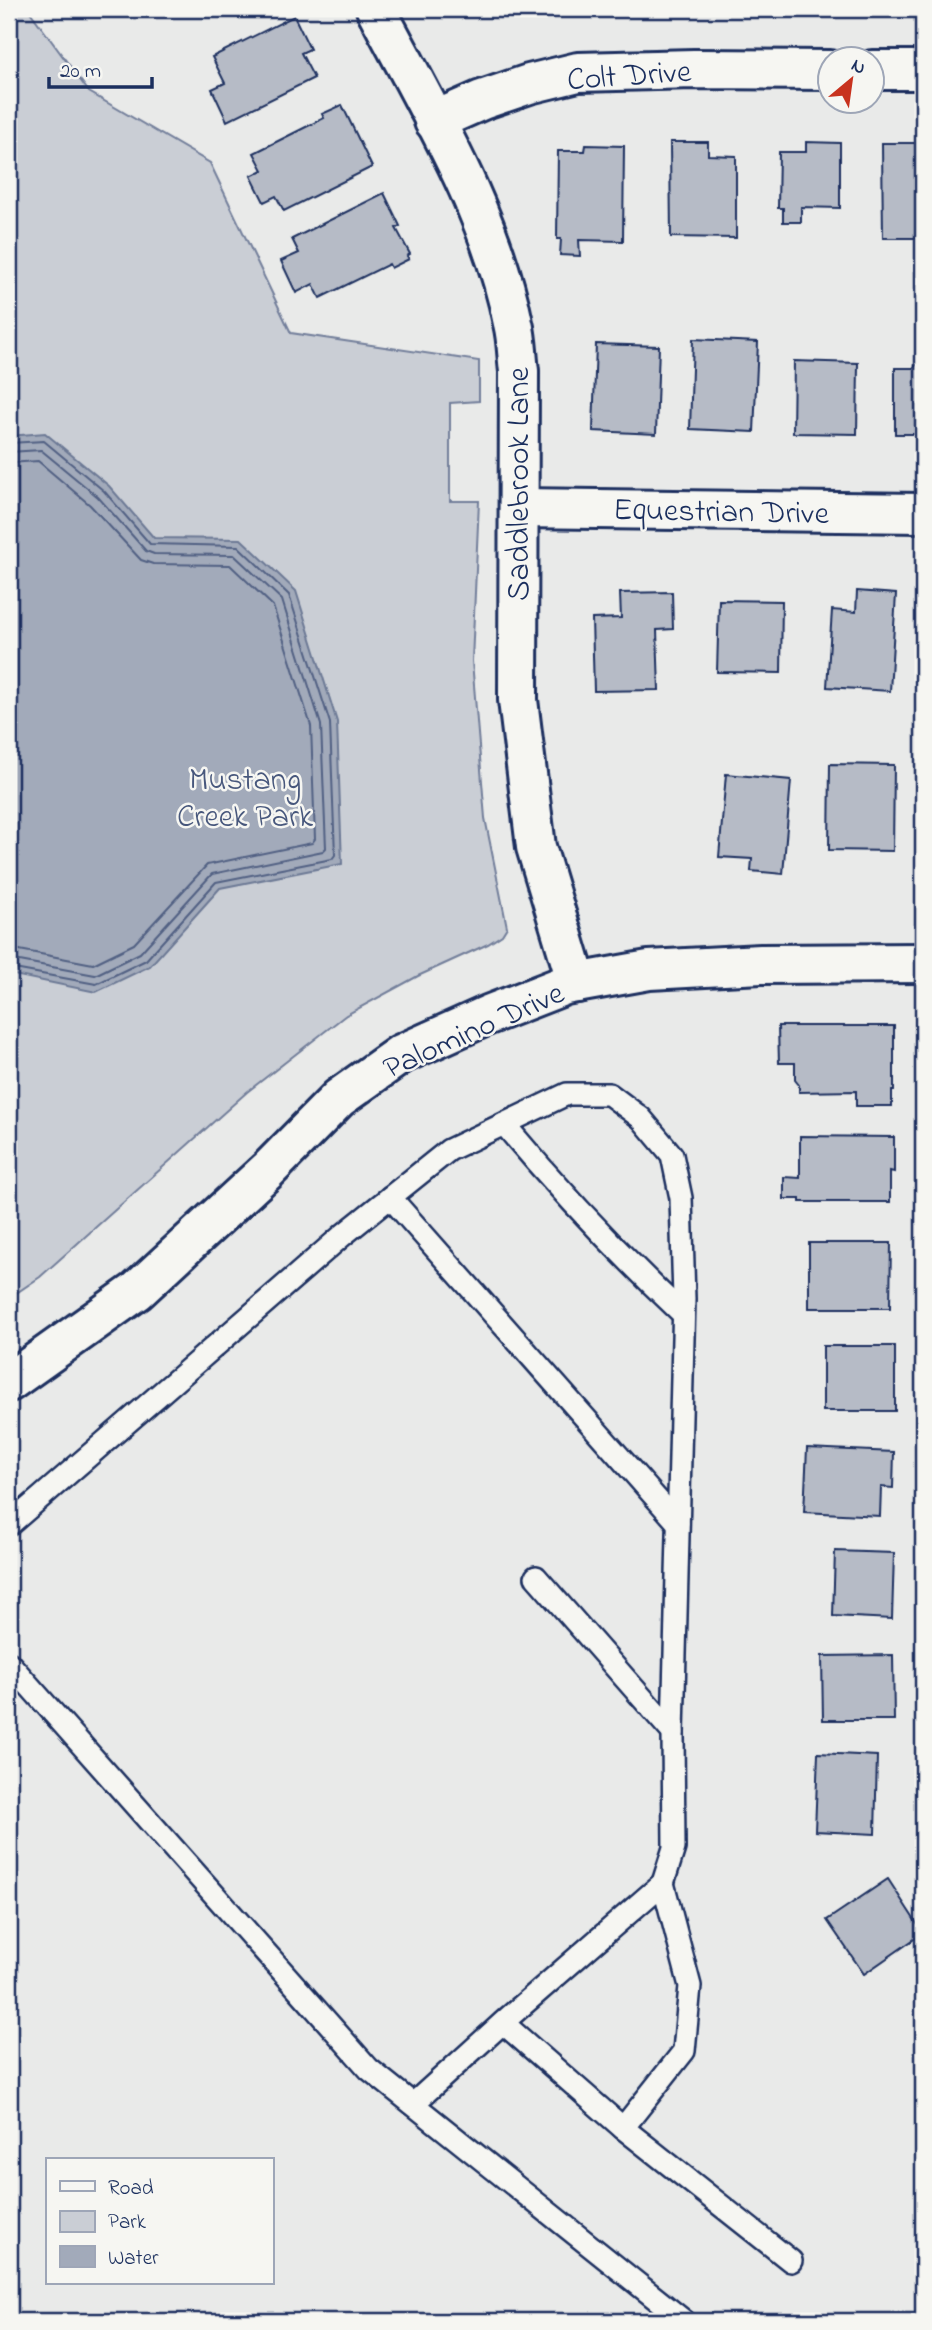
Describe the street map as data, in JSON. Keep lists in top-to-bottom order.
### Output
{
  "streets": {
    "street": [
      "Colt Drive",
      "Saddlebrook Lane",
      "Equestrian Drive",
      "Palomino Drive"
    ]
  },
  "crossings": [
    ["Colt Drive", "Saddlebrook Lane"],
    ["Saddlebrook Lane", "Equestrian Drive"],
    ["Saddlebrook Lane", "Palomino Drive"]
  ],
  "parks": ["Mustang Creek Park"],
  "legend": ["Road", "Park", "Water"],
  "scale_bar": "20 m",
  "north": "top right"
}
